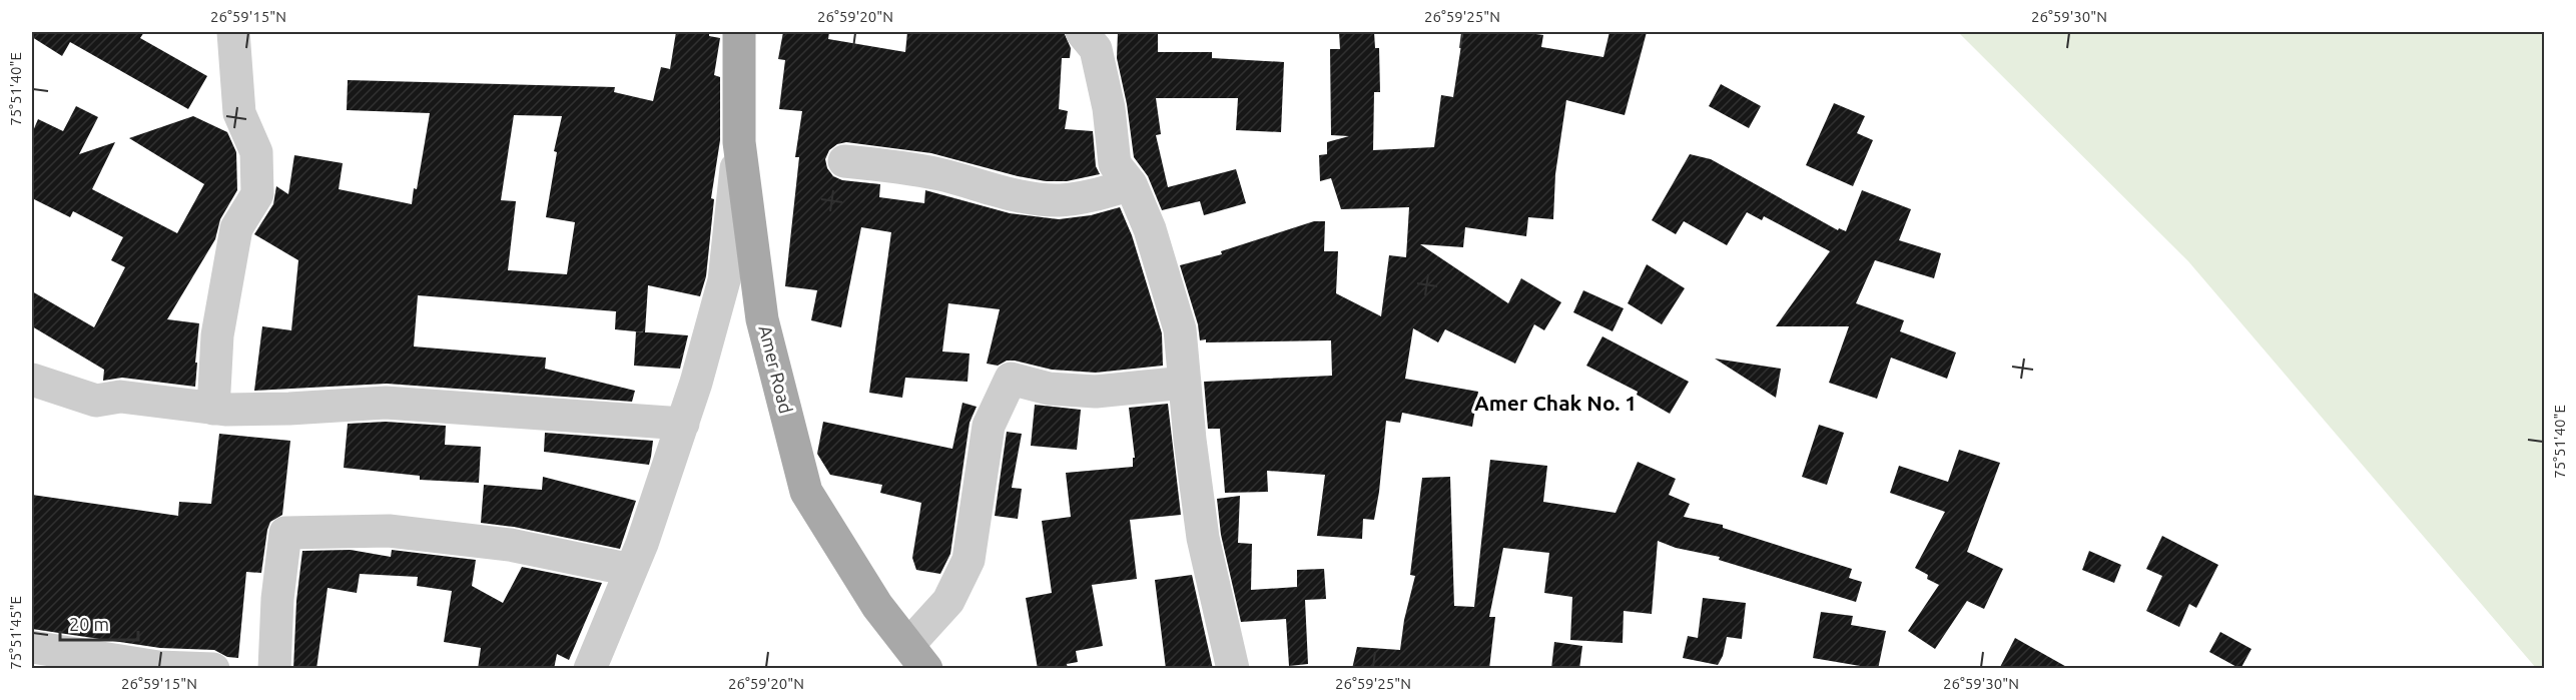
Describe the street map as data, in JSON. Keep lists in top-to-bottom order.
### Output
{
  "streets": {
    "main road": ["Amer Road"]
  },
  "districts": ["Amer Chak No. 1"],
  "scale_bar": "20 m",
  "coordinates": [
    "26°59'15\"N",
    "26°59'20\"N",
    "26°59'25\"N",
    "26°59'30\"N",
    "75°51'40\"E",
    "75°51'45\"E"
  ]
}
